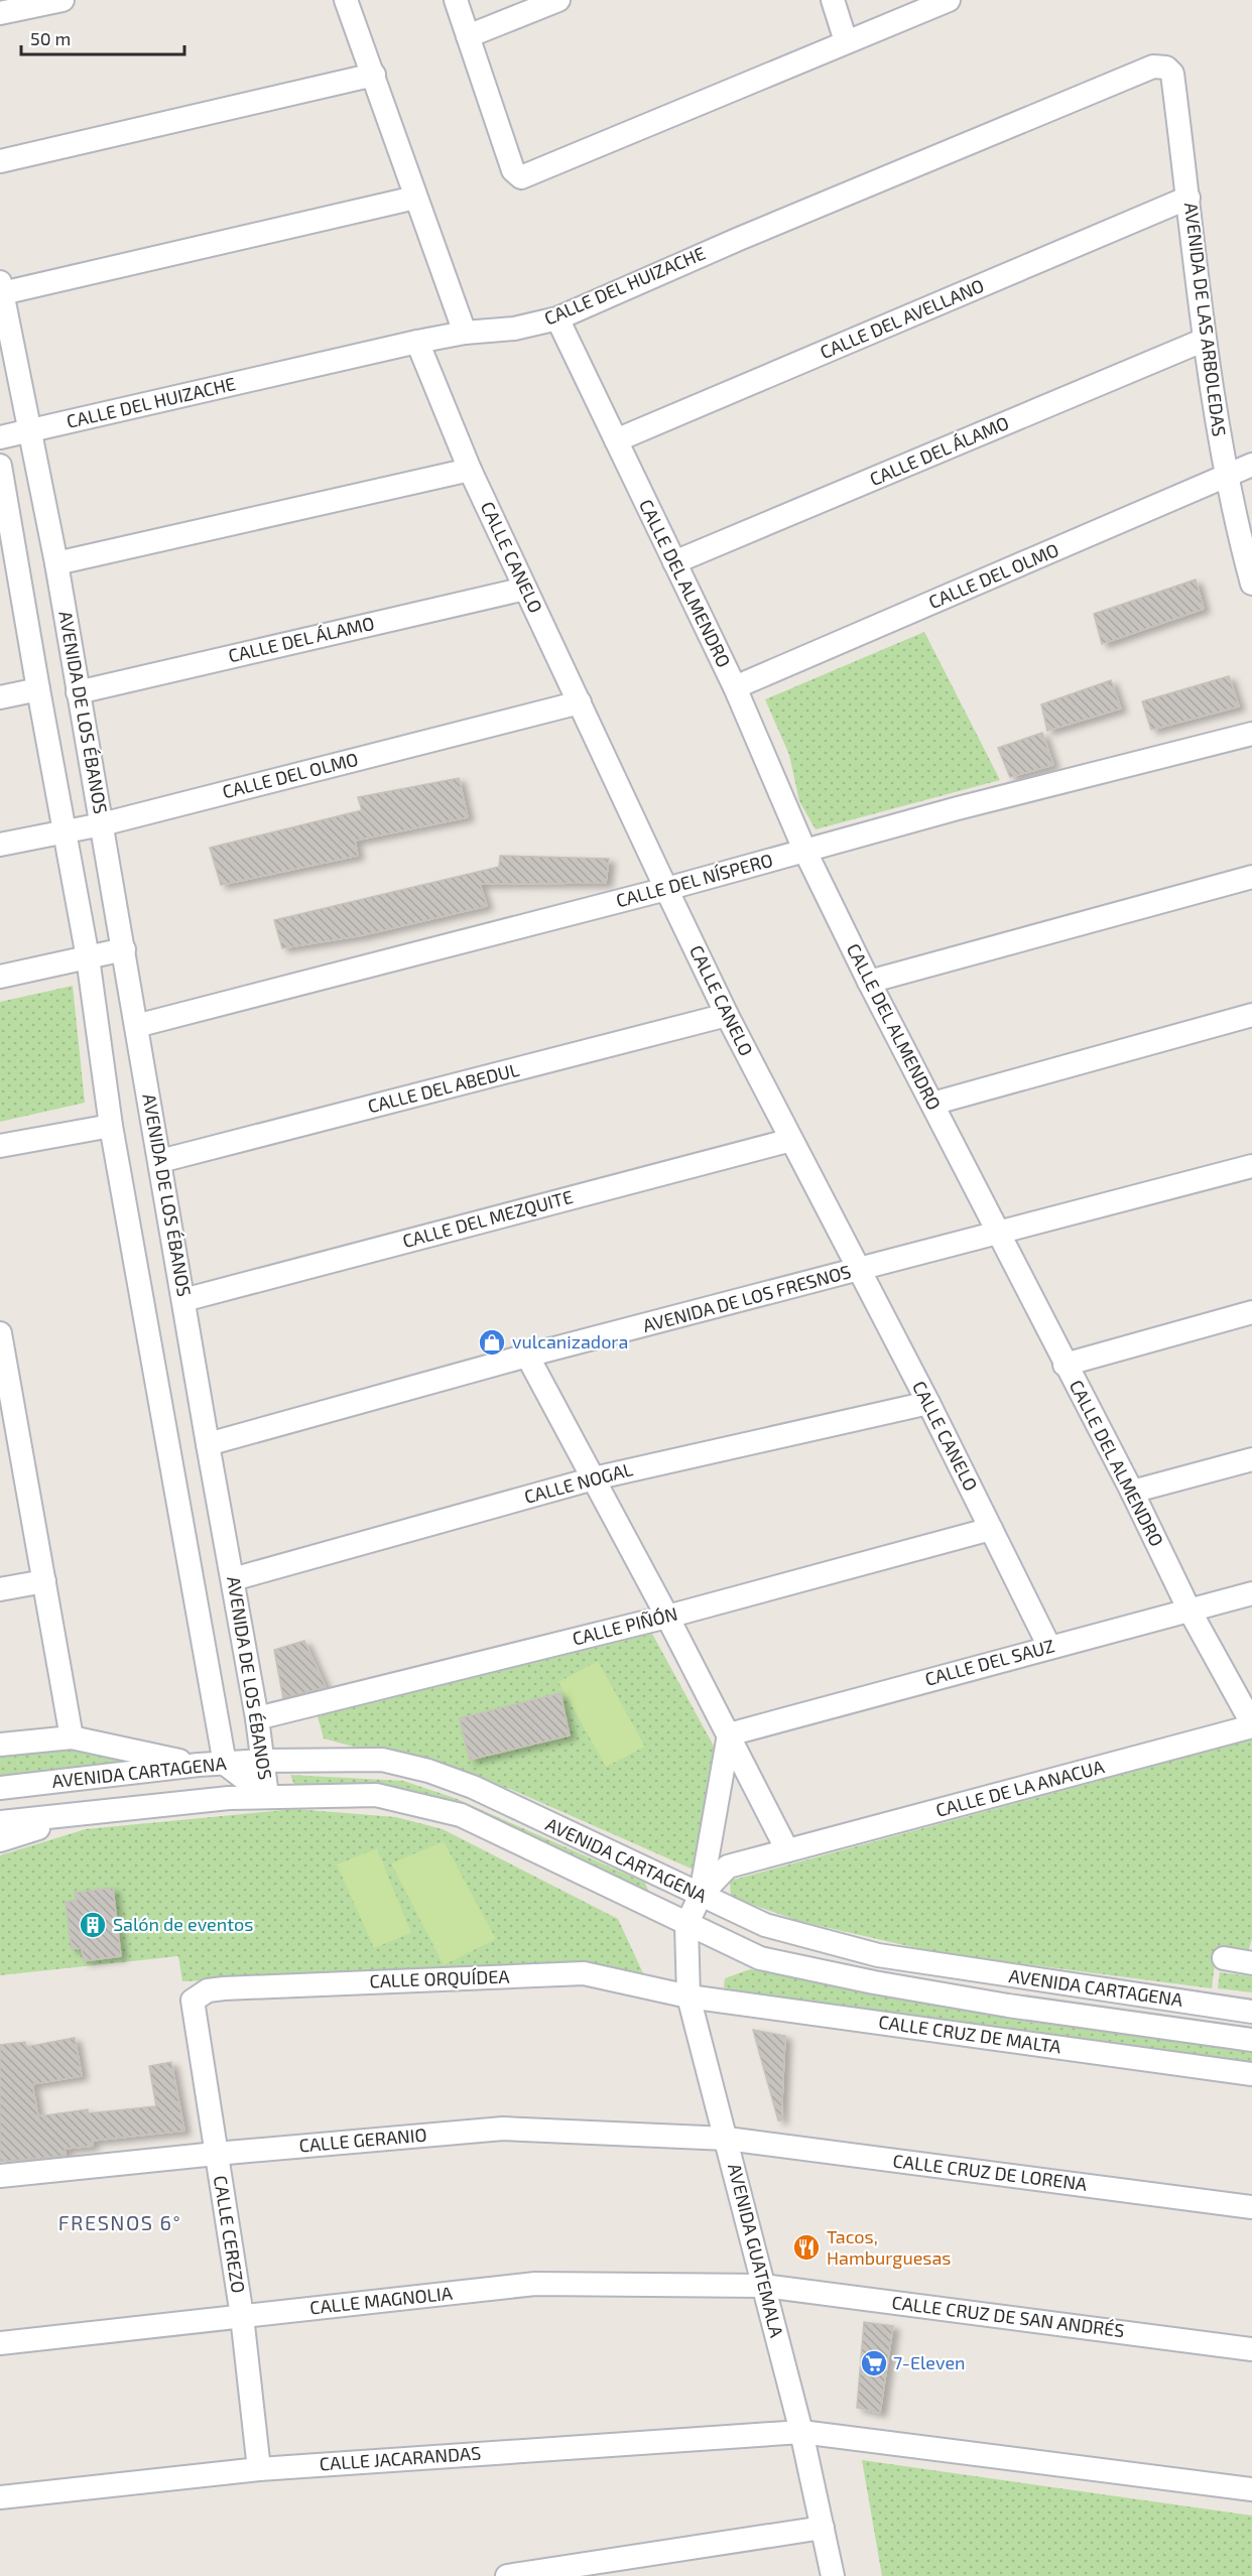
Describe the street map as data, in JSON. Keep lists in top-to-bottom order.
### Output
{
  "streets": {
    "street": [
      "CALLE DEL HUIZACHE",
      "CALLE DEL AVELLANO",
      "AVENIDA DE LAS ARBOLEDAS",
      "CALLE DEL ÁLAMO",
      "CALLE CANELO",
      "CALLE DEL OLMO",
      "CALLE DEL ALMENDRO",
      "AVENIDA DE LOS ÉBANOS",
      "CALLE DEL NÍSPERO",
      "CALLE DEL ABEDUL",
      "CALLE DEL MEZQUITE",
      "AVENIDA DE LOS FRESNOS",
      "CALLE NOGAL",
      "CALLE PIÑÓN",
      "CALLE DEL SAUZ",
      "AVENIDA CARTAGENA",
      "CALLE DE LA ANACUA",
      "CALLE ORQUÍDEA",
      "CALLE CRUZ DE MALTA",
      "CALLE GERANIO",
      "CALLE CRUZ DE LORENA",
      "CALLE CEREZO",
      "AVENIDA GUATEMALA",
      "CALLE MAGNOLIA",
      "CALLE CRUZ DE SAN ANDRÉS",
      "CALLE JACARANDAS"
    ]
  },
  "crossings": [
    ["CALLE DEL HUIZACHE", "AVENIDA DE LAS ARBOLEDAS"],
    ["CALLE DEL HUIZACHE", "CALLE CANELO"],
    ["CALLE DEL HUIZACHE", "CALLE DEL ALMENDRO"],
    ["CALLE DEL HUIZACHE", "AVENIDA DE LOS ÉBANOS"],
    ["CALLE DEL AVELLANO", "AVENIDA DE LAS ARBOLEDAS"],
    ["CALLE DEL AVELLANO", "CALLE DEL ALMENDRO"],
    ["AVENIDA DE LAS ARBOLEDAS", "CALLE DEL ÁLAMO"],
    ["AVENIDA DE LAS ARBOLEDAS", "CALLE DEL OLMO"],
    ["CALLE DEL ÁLAMO", "CALLE CANELO"],
    ["CALLE DEL ÁLAMO", "CALLE DEL ALMENDRO"],
    ["CALLE DEL ÁLAMO", "AVENIDA DE LOS ÉBANOS"],
    ["CALLE CANELO", "CALLE DEL OLMO"],
    ["CALLE CANELO", "CALLE DEL NÍSPERO"],
    ["CALLE CANELO", "CALLE DEL ABEDUL"],
    ["CALLE CANELO", "CALLE DEL MEZQUITE"],
    ["CALLE CANELO", "AVENIDA DE LOS FRESNOS"],
    ["CALLE CANELO", "CALLE NOGAL"],
    ["CALLE CANELO", "CALLE PIÑÓN"],
    ["CALLE CANELO", "CALLE DEL SAUZ"],
    ["CALLE DEL OLMO", "CALLE DEL ALMENDRO"],
    ["CALLE DEL OLMO", "AVENIDA DE LOS ÉBANOS"],
    ["CALLE DEL ALMENDRO", "CALLE DEL NÍSPERO"],
    ["CALLE DEL ALMENDRO", "AVENIDA DE LOS FRESNOS"],
    ["CALLE DEL ALMENDRO", "CALLE DEL SAUZ"],
    ["CALLE DEL ALMENDRO", "CALLE DE LA ANACUA"],
    ["AVENIDA DE LOS ÉBANOS", "CALLE DEL NÍSPERO"],
    ["AVENIDA DE LOS ÉBANOS", "CALLE DEL ABEDUL"],
    ["AVENIDA DE LOS ÉBANOS", "CALLE DEL MEZQUITE"],
    ["AVENIDA DE LOS ÉBANOS", "AVENIDA DE LOS FRESNOS"],
    ["AVENIDA DE LOS ÉBANOS", "CALLE NOGAL"],
    ["AVENIDA DE LOS ÉBANOS", "CALLE PIÑÓN"],
    ["AVENIDA DE LOS ÉBANOS", "AVENIDA CARTAGENA"],
    ["AVENIDA CARTAGENA", "CALLE DE LA ANACUA"],
    ["AVENIDA CARTAGENA", "AVENIDA GUATEMALA"],
    ["CALLE ORQUÍDEA", "CALLE CRUZ DE MALTA"],
    ["CALLE ORQUÍDEA", "CALLE CEREZO"],
    ["CALLE ORQUÍDEA", "AVENIDA GUATEMALA"],
    ["CALLE CRUZ DE MALTA", "AVENIDA GUATEMALA"],
    ["CALLE GERANIO", "CALLE CRUZ DE LORENA"],
    ["CALLE GERANIO", "CALLE CEREZO"],
    ["CALLE GERANIO", "AVENIDA GUATEMALA"],
    ["CALLE CRUZ DE LORENA", "AVENIDA GUATEMALA"],
    ["CALLE CEREZO", "CALLE MAGNOLIA"],
    ["CALLE CEREZO", "CALLE JACARANDAS"],
    ["AVENIDA GUATEMALA", "CALLE MAGNOLIA"],
    ["AVENIDA GUATEMALA", "CALLE CRUZ DE SAN ANDRÉS"],
    ["AVENIDA GUATEMALA", "CALLE JACARANDAS"],
    ["CALLE MAGNOLIA", "CALLE CRUZ DE SAN ANDRÉS"]
  ],
  "districts": ["FRESNOS 6°"],
  "places": {
    "shop": ["vulcanizadora"],
    "building": ["Salón de eventos"],
    "restaurant": ["Tacos, Hamburguesas"],
    "supermarket": ["7-Eleven"]
  },
  "scale_bar": "50 m"
}
